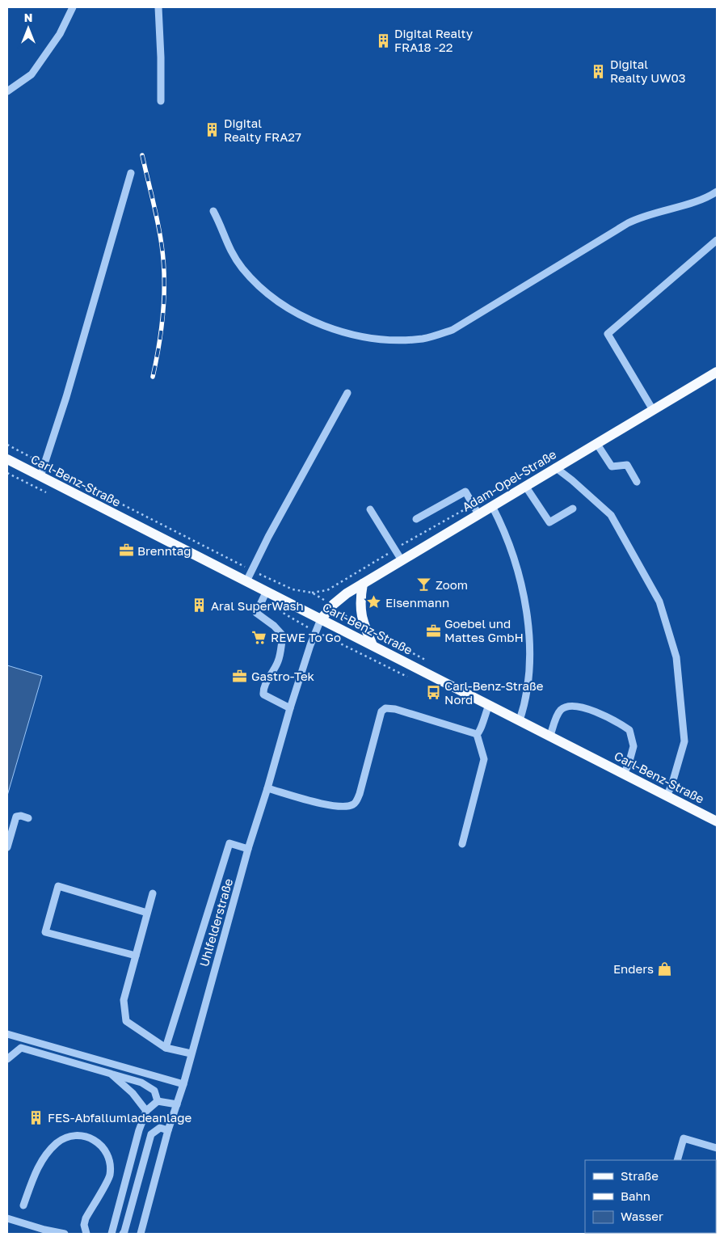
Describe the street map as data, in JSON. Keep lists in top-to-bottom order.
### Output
{
  "streets": {
    "main road": ["Carl-Benz-Straße", "Adam-Opel-Straße"],
    "street": ["Uhlfelderstraße"]
  },
  "crossings": [
    ["Carl-Benz-Straße", "Adam-Opel-Straße"],
    ["Carl-Benz-Straße", "Uhlfelderstraße"],
    ["Adam-Opel-Straße", "Uhlfelderstraße"]
  ],
  "places": {
    "building": [
      "Digital Realty FRA18 -22",
      "Digital Realty UW03",
      "Digital Realty FRA27",
      "Aral SuperWash",
      "FES-Abfallumladeanlage"
    ],
    "office": ["Brenntag", "Goebel und Mattes GmbH", "Gastro-Tek"],
    "bar": ["Zoom"],
    "place": ["Eisenmann"],
    "supermarket": ["REWE To Go"],
    "bus stop": ["Carl-Benz-Straße Nord"],
    "shop": ["Enders"]
  },
  "legend": ["Straße", "Bahn", "Wasser"],
  "north": "top"
}
